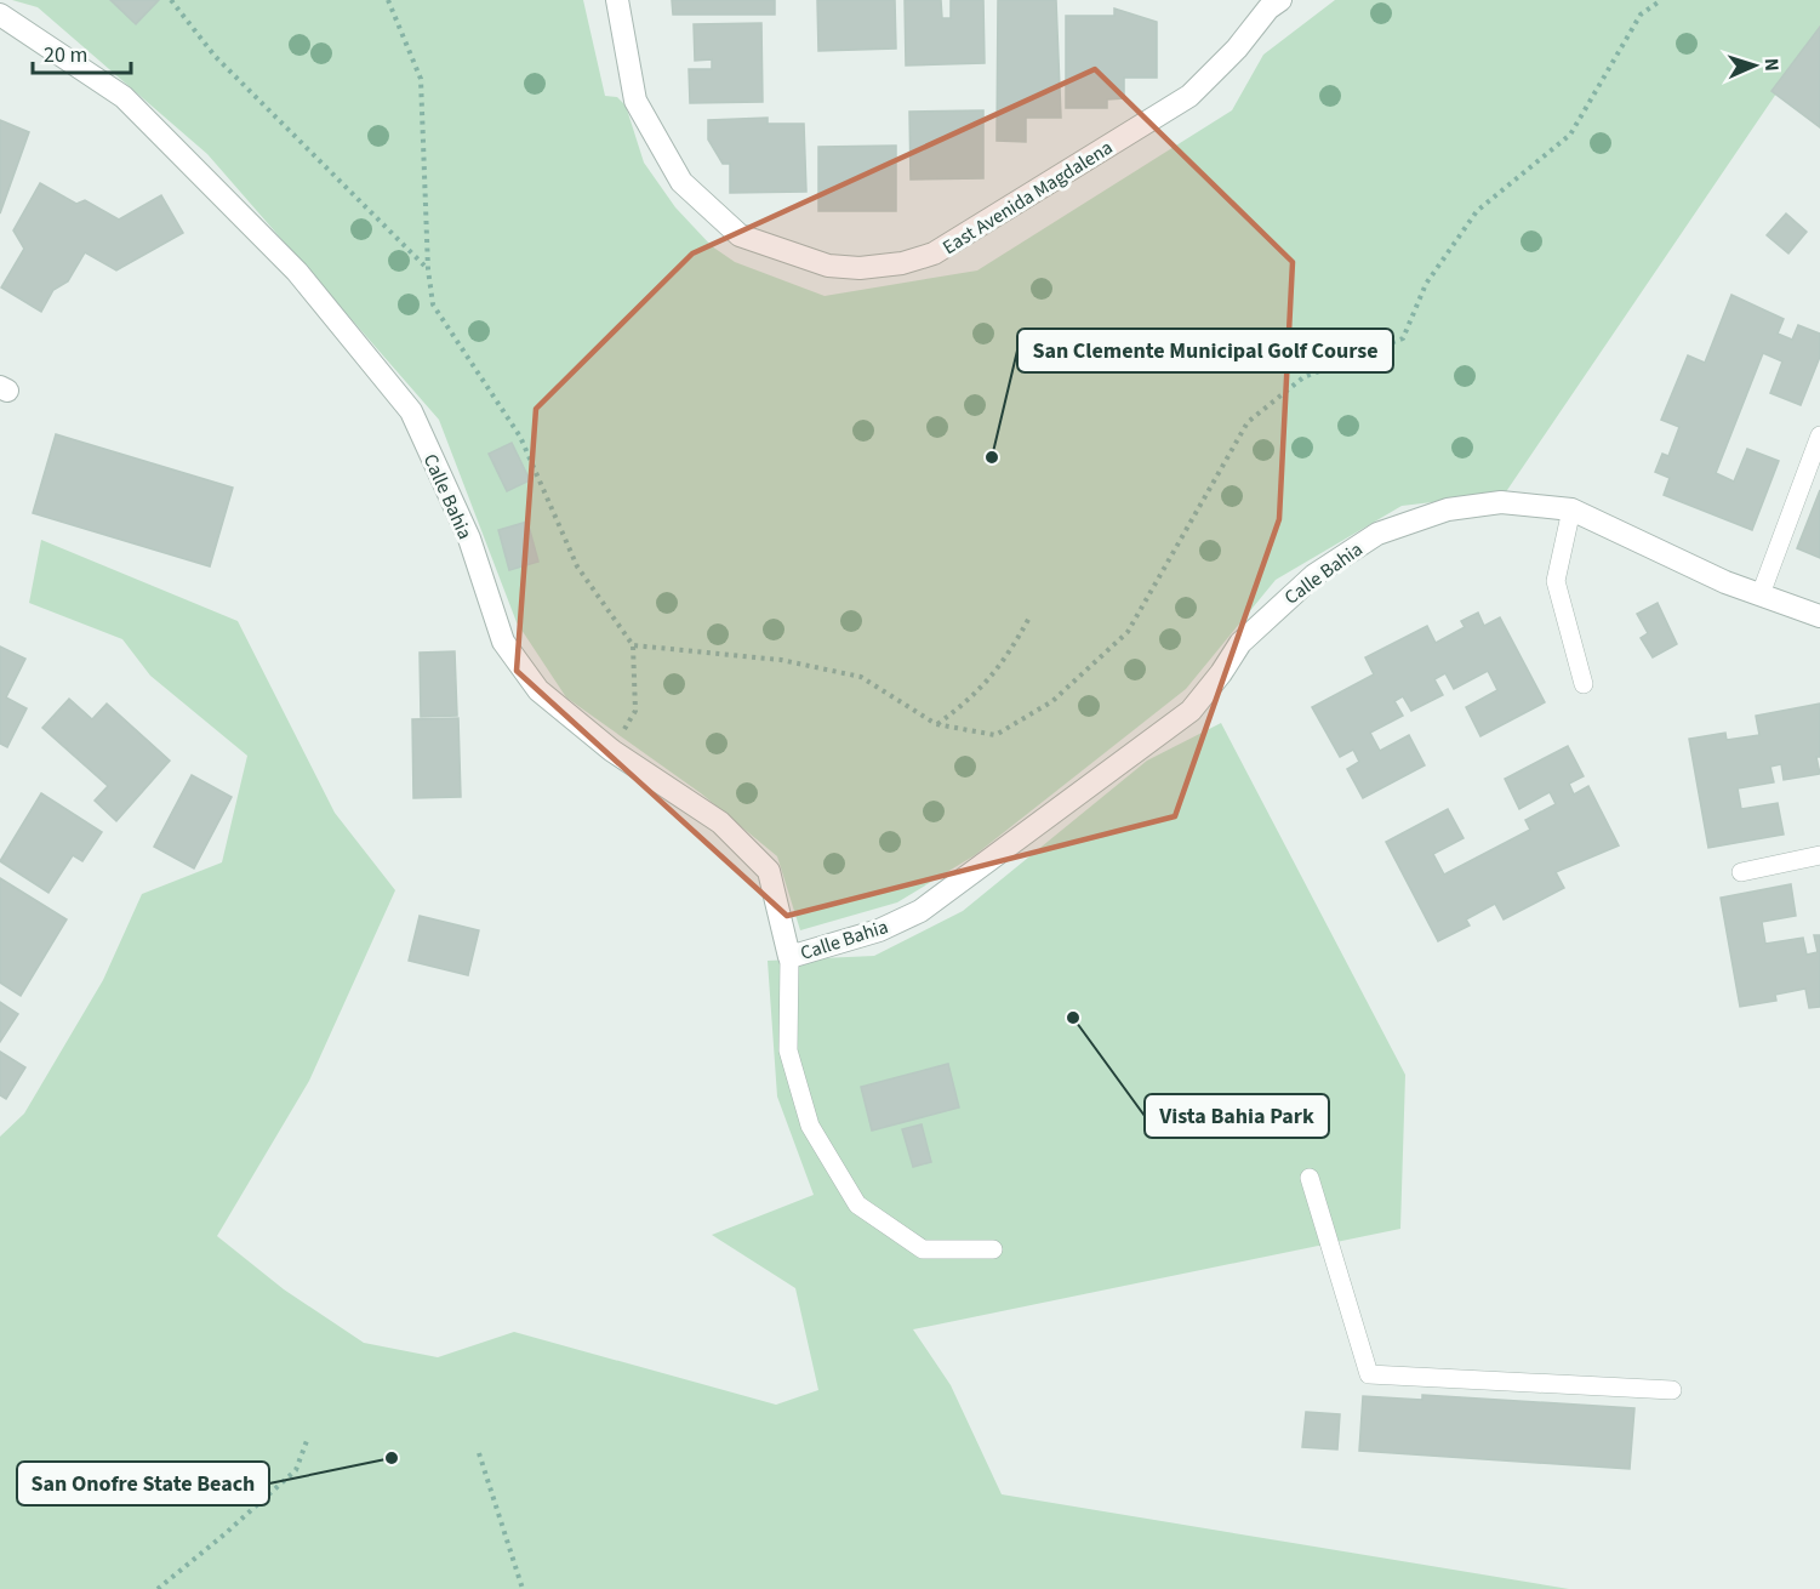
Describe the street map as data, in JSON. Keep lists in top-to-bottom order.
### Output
{
  "streets": {
    "street": ["East Avenida Magdalena", "Calle Bahia"]
  },
  "places": ["San Clemente Municipal Golf Course", "Vista Bahia Park", "San Onofre State Beach"],
  "scale_bar": "20 m",
  "north": "right"
}
